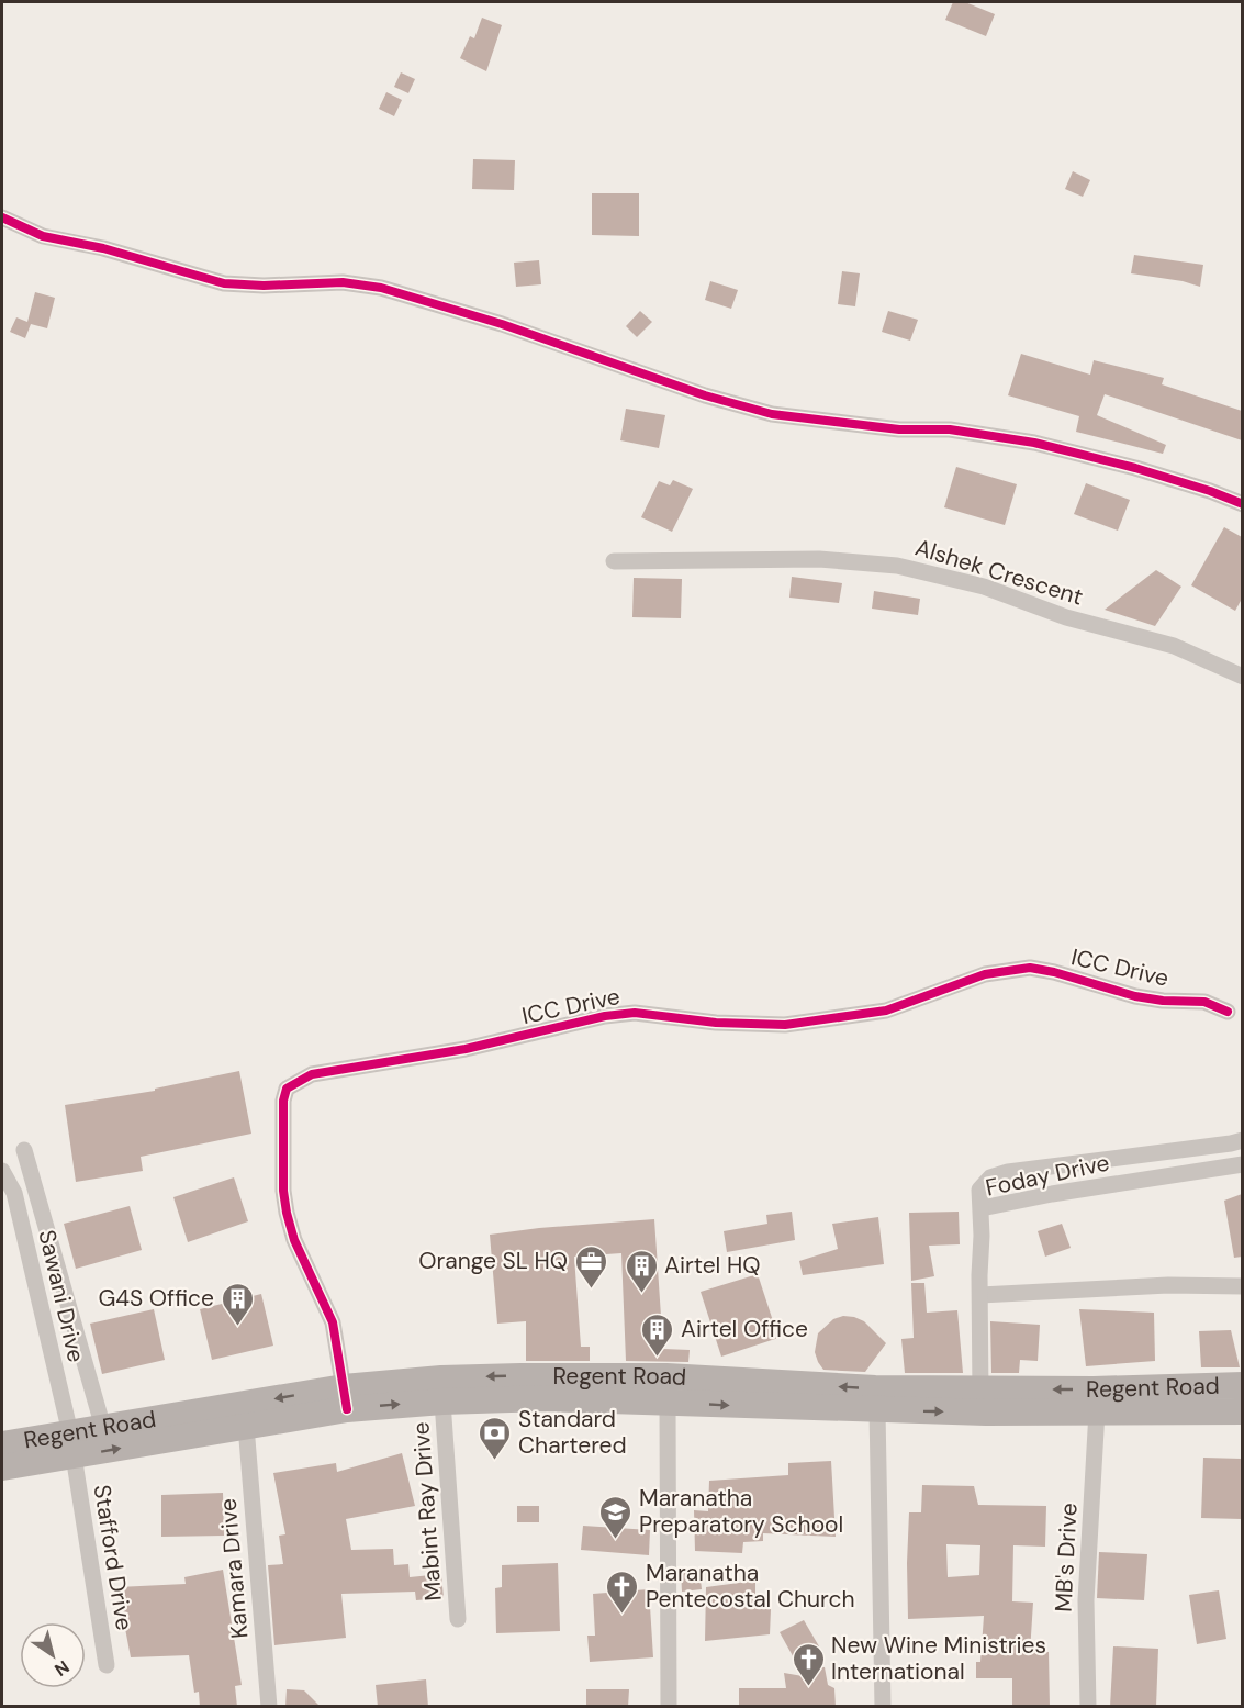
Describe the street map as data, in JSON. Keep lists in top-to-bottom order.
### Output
{
  "streets": {
    "main road": ["Regent Road"],
    "street": [
      "Alshek Crescent",
      "ICC Drive",
      "Foday Drive",
      "Sawani Drive",
      "Mabint Ray Drive",
      "Stafford Drive",
      "MB's Drive",
      "Kamara Drive"
    ]
  },
  "crossings": [
    ["ICC Drive", "Regent Road"],
    ["Foday Drive", "Regent Road"],
    ["Sawani Drive", "Regent Road"],
    ["Sawani Drive", "Stafford Drive"],
    ["Regent Road", "Mabint Ray Drive"],
    ["Regent Road", "Stafford Drive"],
    ["Regent Road", "MB's Drive"],
    ["Regent Road", "Kamara Drive"]
  ],
  "places": {
    "office": ["Orange SL HQ"],
    "building": ["Airtel HQ", "G4S Office", "Airtel Office"],
    "bank": ["Standard Chartered"],
    "school or university": ["Maranatha Preparatory School"],
    "church": ["Maranatha Pentecostal Church", "New Wine Ministries International"]
  },
  "north": "bottom right"
}
